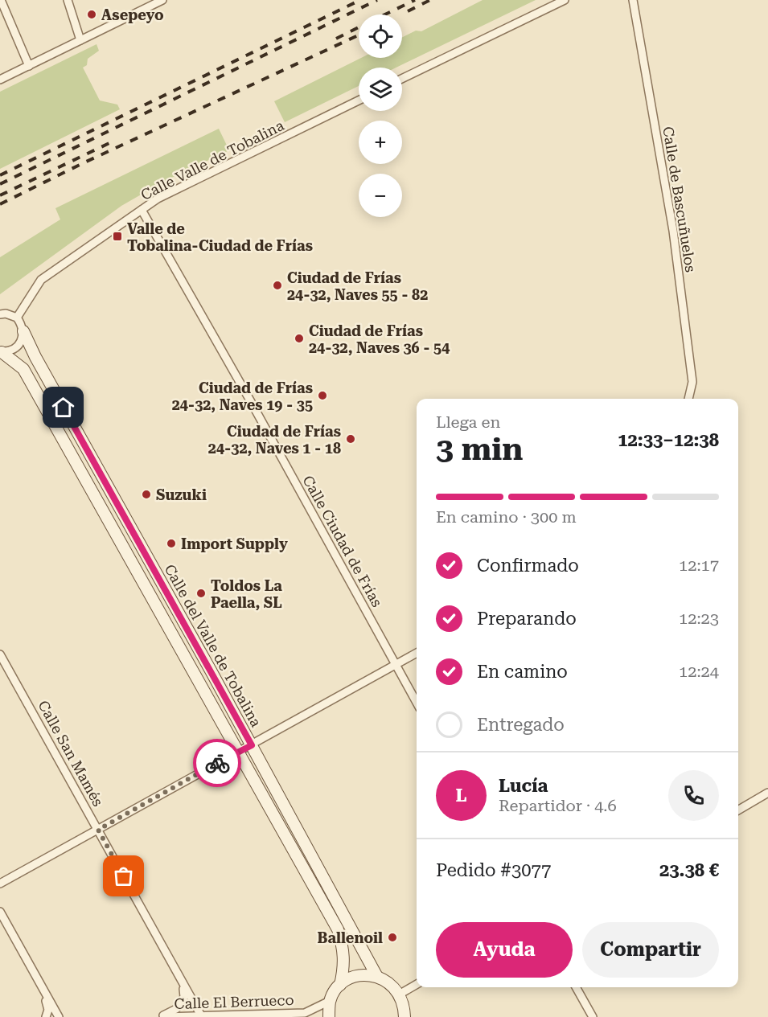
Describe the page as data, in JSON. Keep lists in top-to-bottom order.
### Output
{
  "streets": {
    "main road": ["Calle del Valle de Tobalina"],
    "street": [
      "Calle Valle de Tobalina",
      "Calle de Bascuñuelos",
      "Calle Ciudad de Frías",
      "Calle San Mamés",
      "Calle El Berrueco"
    ]
  },
  "crossings": [
    ["Calle Valle de Tobalina", "Calle Ciudad de Frías"],
    ["Calle San Mamés", "Calle El Berrueco"]
  ],
  "places": {
    "other": [
      "Asepeyo",
      "Ciudad de Frías 24-32, Naves 55 - 82",
      "Ciudad de Frías 24-32, Naves 36 - 54",
      "Ciudad de Frías 24-32, Naves 19 - 35",
      "Ciudad de Frías 24-32, Naves 1 - 18",
      "Suzuki",
      "Import Supply",
      "Toldos La Paella, SL",
      "Ballenoil"
    ],
    "transit": ["Valle de Tobalina-Ciudad de Frías"]
  },
  "page": {
    "map_buttons": ["+", "−"],
    "heading": ["3 min", "Llega en", "12:33–12:38"],
    "panel": [
      "Lucía",
      "Repartidor · 4.6",
      "Pedido #3077",
      "23.38 €"
    ],
    "bar": "En camino · 300 m",
    "list": [
      ["Confirmado", "12:17"],
      ["Preparando", "12:23"],
      ["En camino", "12:24"],
      "Entregado"
    ],
    "round": "L",
    "buttons": ["Ayuda", "Compartir"]
  }
}
